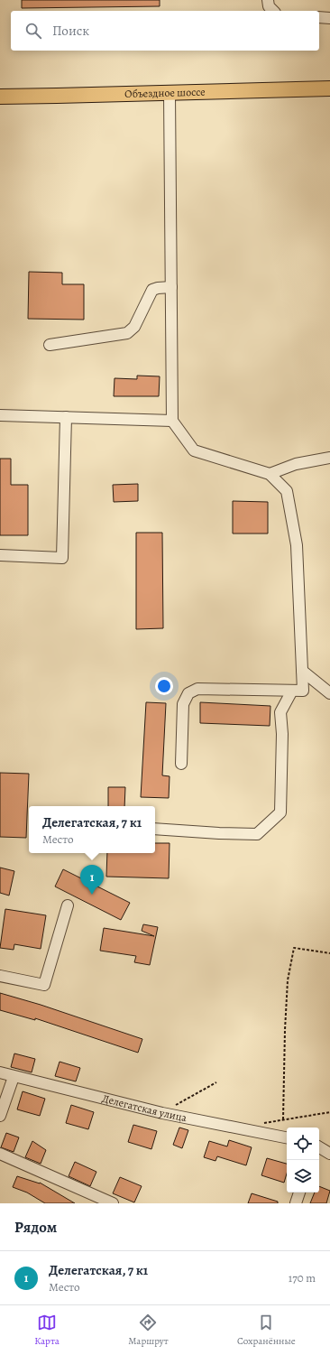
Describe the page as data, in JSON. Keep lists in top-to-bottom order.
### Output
{
  "streets": {
    "main road": ["Объездное шоссе"],
    "street": ["Делегатская улица"]
  },
  "page": {
    "search": "Поиск",
    "popup": ["Делегатская, 7 к1", "Место"],
    "pins": "1",
    "heading": "Рядом",
    "list": [
      {
        "mark": "1",
        "name": "Делегатская, 7 к1",
        "note": "Место",
        "value": "170 m"
      }
    ],
    "nav": ["Карта", "Маршрут", "Сохранённые"]
  }
}
